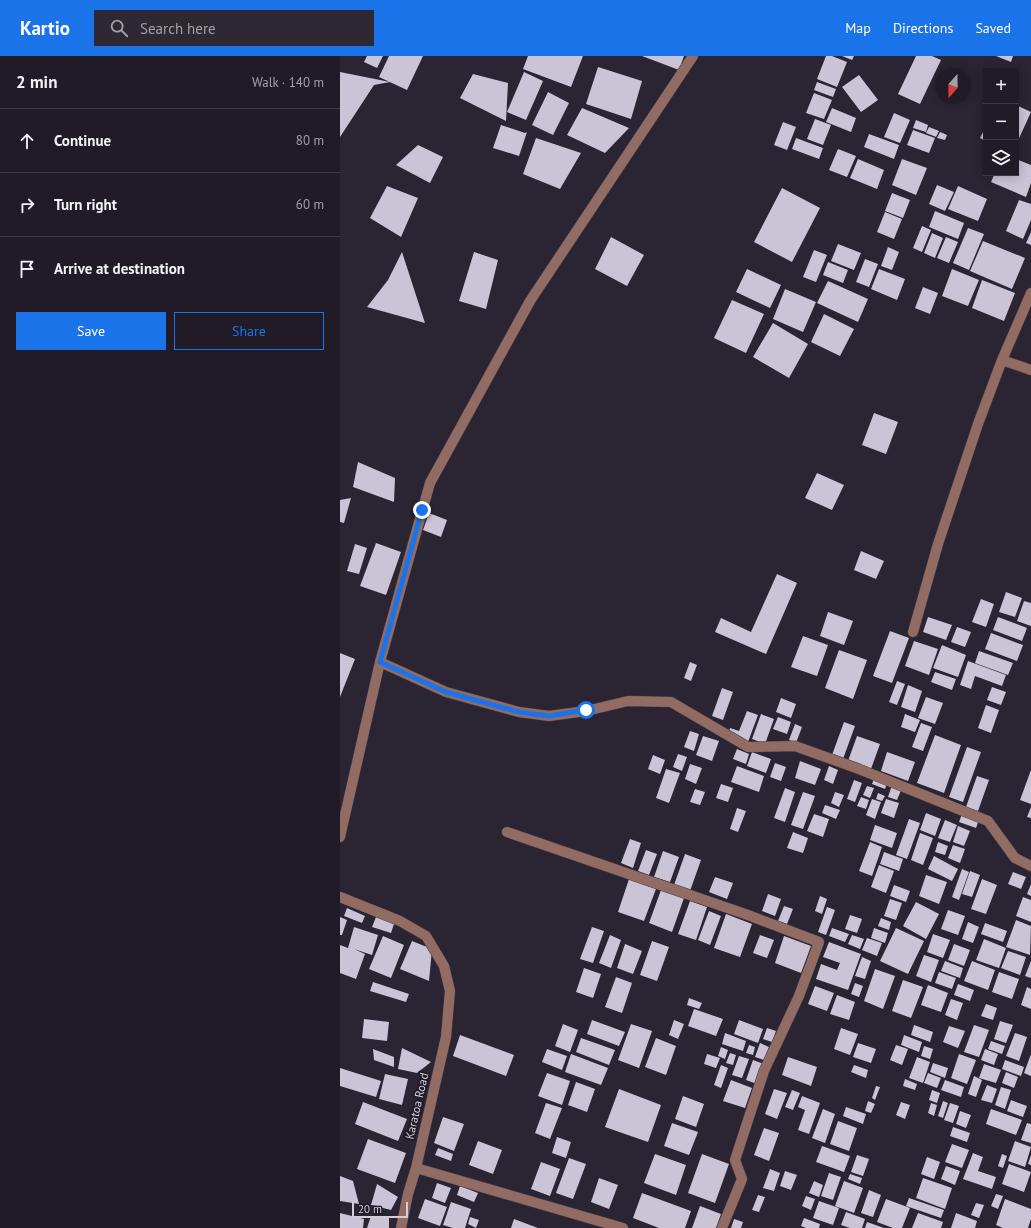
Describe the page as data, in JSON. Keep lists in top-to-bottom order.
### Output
{
  "streets": {
    "street": ["Karatoa Road"]
  },
  "scale_bar": "20 m",
  "north": "bottom",
  "page": {
    "header": "Kartio",
    "search": "Search here",
    "nav": ["Map", "Directions", "Saved"],
    "heading": ["2 min", "Walk · 140 m"],
    "map_buttons": ["+", "−"],
    "list": [
      ["Continue", "80 m"],
      ["Turn right", "60 m"],
      "Arrive at destination"
    ],
    "buttons": ["Save", "Share"],
    "scale": "20 m"
  }
}
